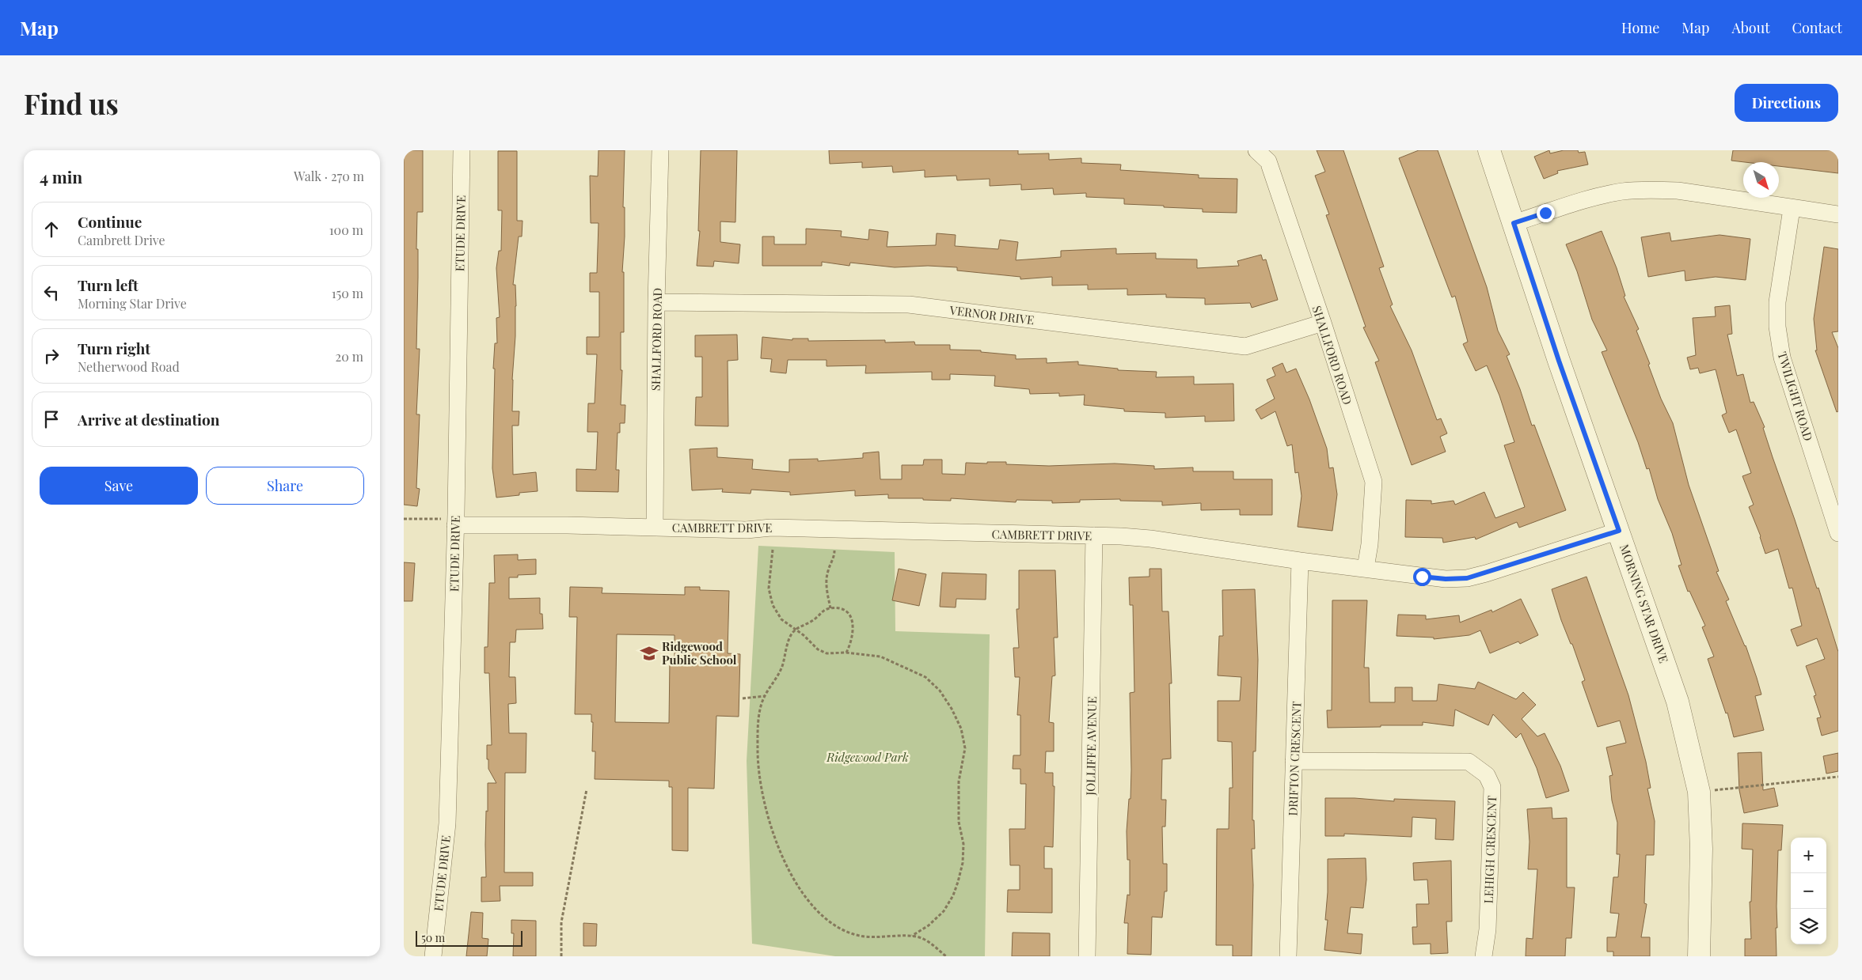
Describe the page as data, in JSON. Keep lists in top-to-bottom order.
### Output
{
  "streets": {
    "street": [
      "ETUDE DRIVE",
      "VERNOR DRIVE",
      "SHALLFORD ROAD",
      "TWILIGHT ROAD",
      "CAMBRETT DRIVE",
      "MORNING STAR DRIVE",
      "JOLLIFFE AVENUE",
      "DRIFTON CRESCENT",
      "LEHIGH CRESCENT"
    ]
  },
  "crossings": [
    ["ETUDE DRIVE", "CAMBRETT DRIVE"],
    ["VERNOR DRIVE", "SHALLFORD ROAD"],
    ["SHALLFORD ROAD", "CAMBRETT DRIVE"],
    ["CAMBRETT DRIVE", "MORNING STAR DRIVE"],
    ["CAMBRETT DRIVE", "JOLLIFFE AVENUE"],
    ["CAMBRETT DRIVE", "DRIFTON CRESCENT"],
    ["DRIFTON CRESCENT", "LEHIGH CRESCENT"]
  ],
  "parks": ["Ridgewood Park"],
  "places": {
    "school or university": ["Ridgewood Public School"]
  },
  "scale_bar": "50 m",
  "north": "bottom right",
  "page": {
    "header": "Map",
    "nav": [
      "Home",
      "Map",
      "About",
      "Contact"
    ],
    "buttons": [
      "Directions",
      ["Save", "Share"]
    ],
    "title": "Find us",
    "heading": ["4 min", "Walk · 270 m"],
    "list": [
      ["Continue", "Cambrett Drive", "100 m"],
      ["Turn left", "Morning Star Drive", "150 m"],
      ["Turn right", "Netherwood Road", "20 m"],
      "Arrive at destination"
    ],
    "map_buttons": ["+", "−"],
    "scale": "50 m"
  }
}
